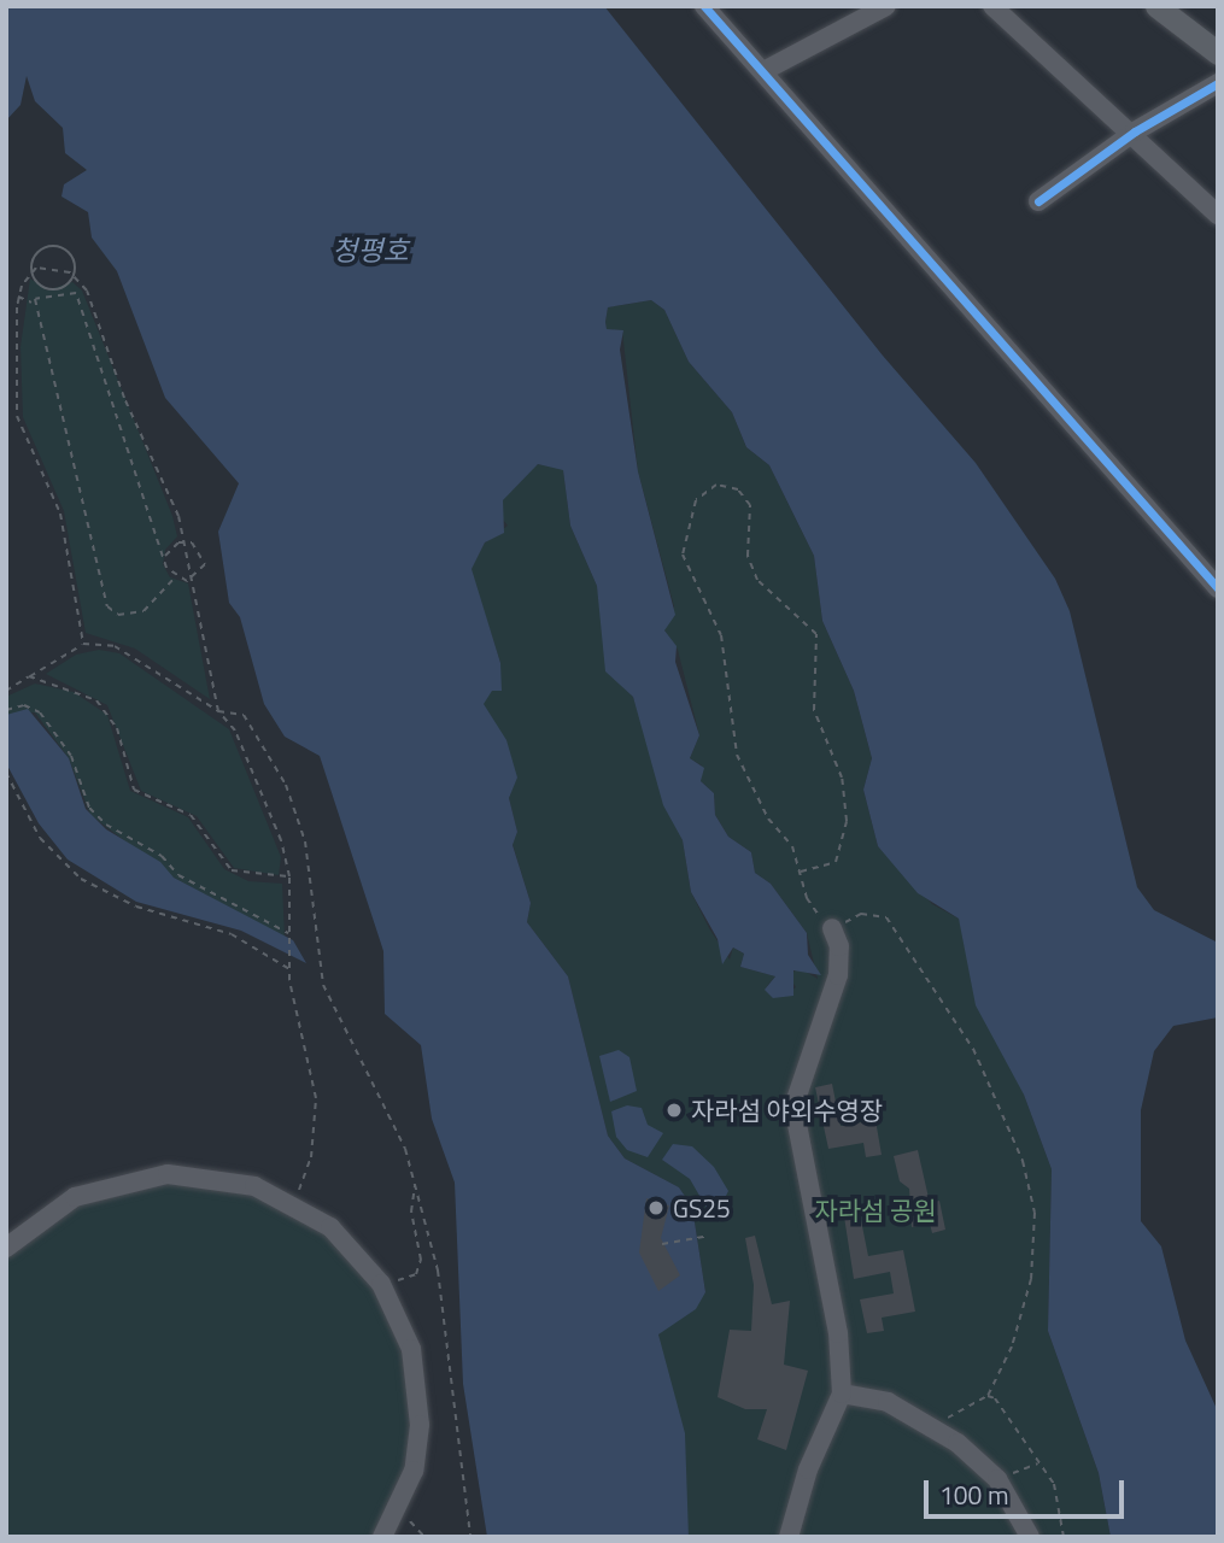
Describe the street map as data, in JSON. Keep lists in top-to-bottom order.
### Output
{
  "water": ["청평호"],
  "parks": ["자라섬 공원"],
  "places": ["자라섬 야외수영장", "GS25"],
  "scale_bar": "100 m"
}
